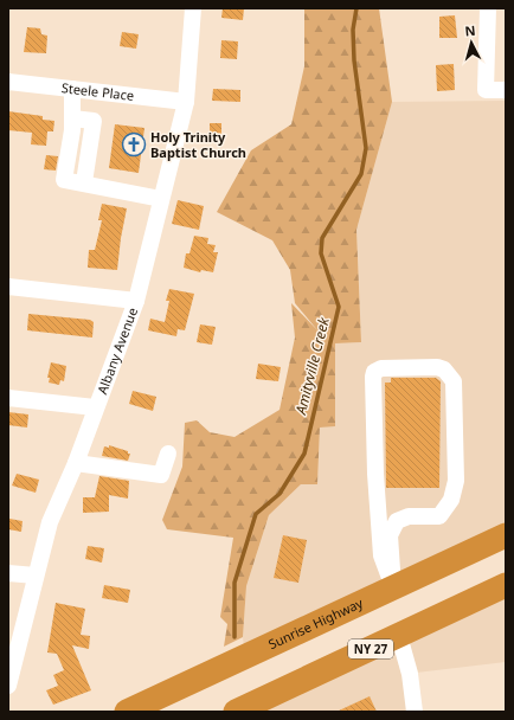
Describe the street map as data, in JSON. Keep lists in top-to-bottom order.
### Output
{
  "streets": {
    "highway": ["Sunrise Highway", "NY 27"],
    "street": ["Steele Place", "Albany Avenue"]
  },
  "crossings": [
    ["Steele Place", "Albany Avenue"]
  ],
  "water": ["Amityville Creek"],
  "places": {
    "church": ["Holy Trinity Baptist Church"]
  },
  "north": "top"
}
